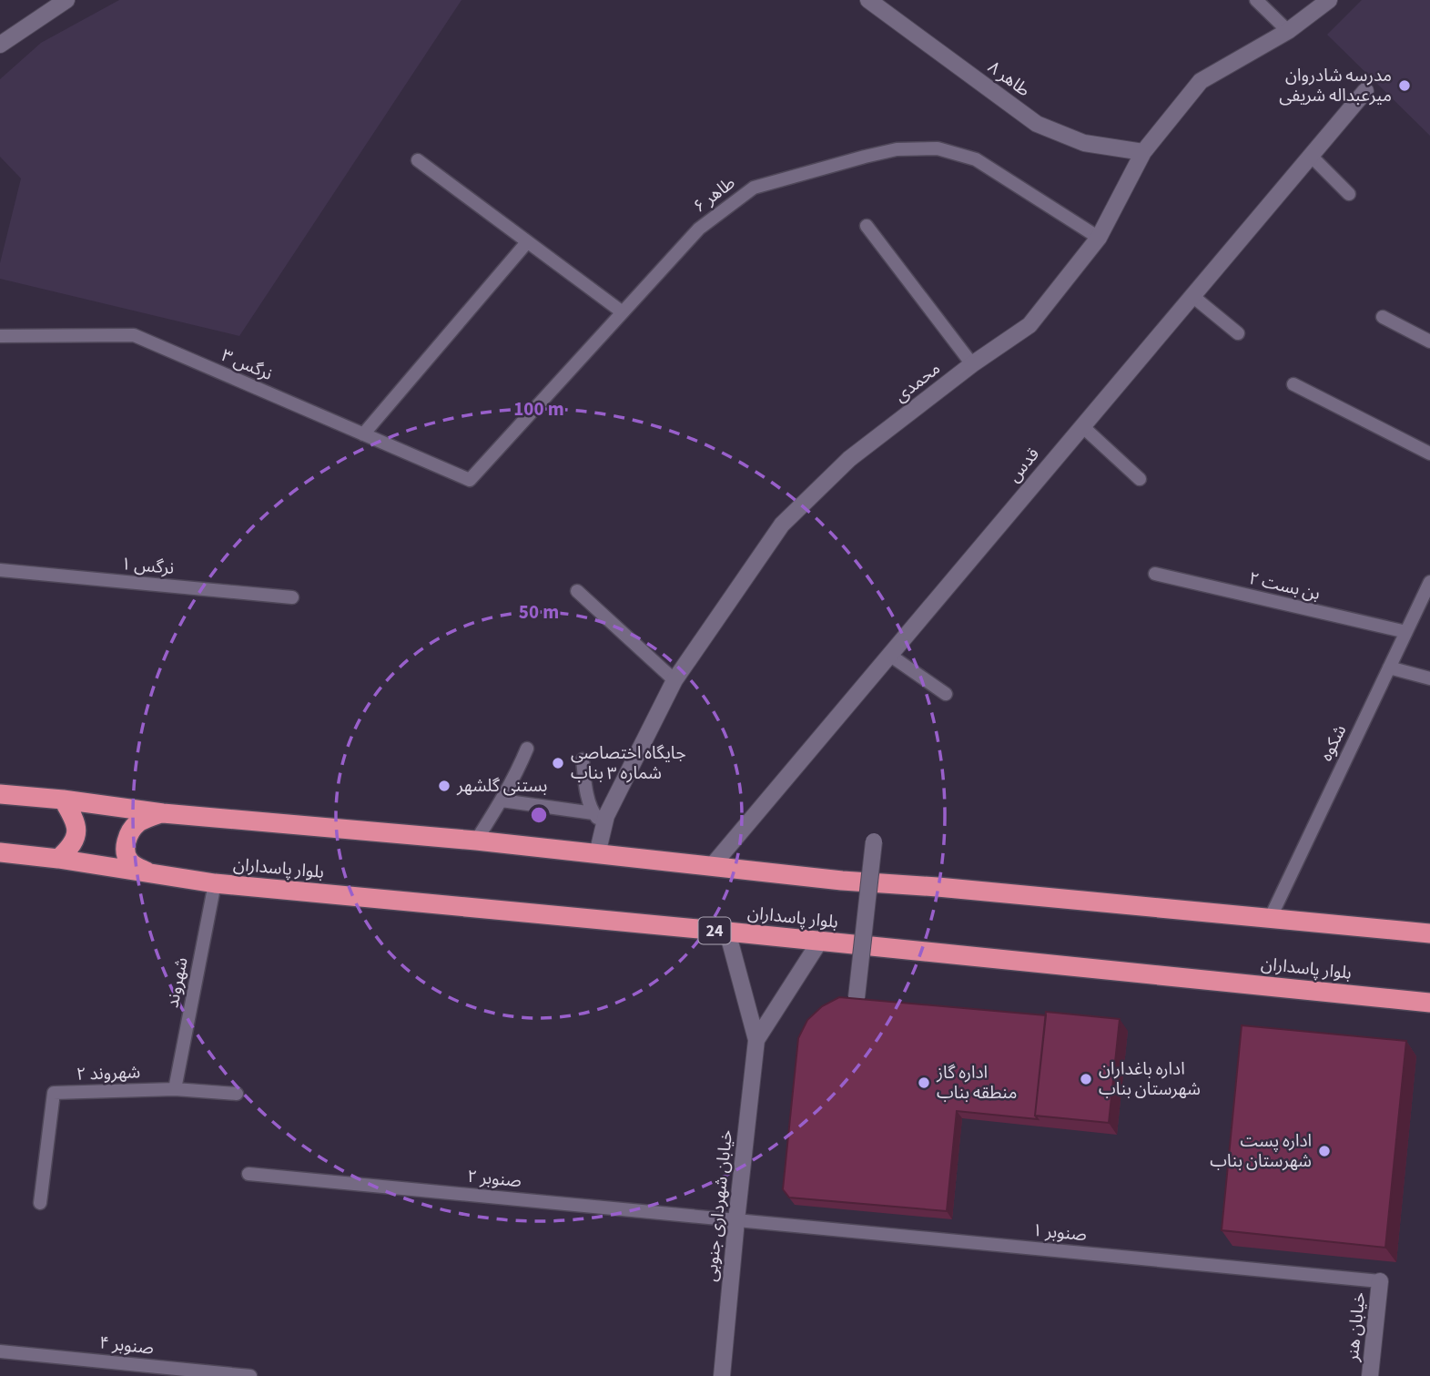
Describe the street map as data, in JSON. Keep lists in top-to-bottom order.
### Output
{
  "streets": {
    "highway": ["بلوار پاسداران", "24"],
    "street": [
      "طاهر ۸",
      "محمدی",
      "قدس",
      "خیابان شهرداری جنوبی",
      "خیابان هنر"
    ],
    "lane": [
      "طاهر ۶",
      "نرگس ۳",
      "نرگس ۱",
      "بن بست ۲",
      "شکوه",
      "شهروند",
      "شهروند ۲",
      "صنوبر ۲",
      "صنوبر ۱",
      "صنوبر ۴"
    ]
  },
  "crossings": [
    ["طاهر ۸", "محمدی"],
    ["طاهر ۶", "نرگس ۳"],
    ["طاهر ۶", "محمدی"],
    ["بن بست ۲", "شکوه"],
    ["بلوار پاسداران", "شهروند"],
    ["شهروند", "شهروند ۲"],
    ["صنوبر ۲", "خیابان شهرداری جنوبی"],
    ["صنوبر ۲", "صنوبر ۱"],
    ["خیابان شهرداری جنوبی", "صنوبر ۱"],
    ["صنوبر ۱", "خیابان هنر"]
  ],
  "places": [
    "مدرسه شادروان میرعبداله شریفی",
    "جایگاه اختصاصی شماره ۳ بناب",
    "بستنی گلشهر",
    "اداره باغداران شهرستان بناب",
    "اداره گاز منطقه بناب",
    "اداره پست شهرستان بناب"
  ],
  "rings": ["100 m", "50 m"]
}
